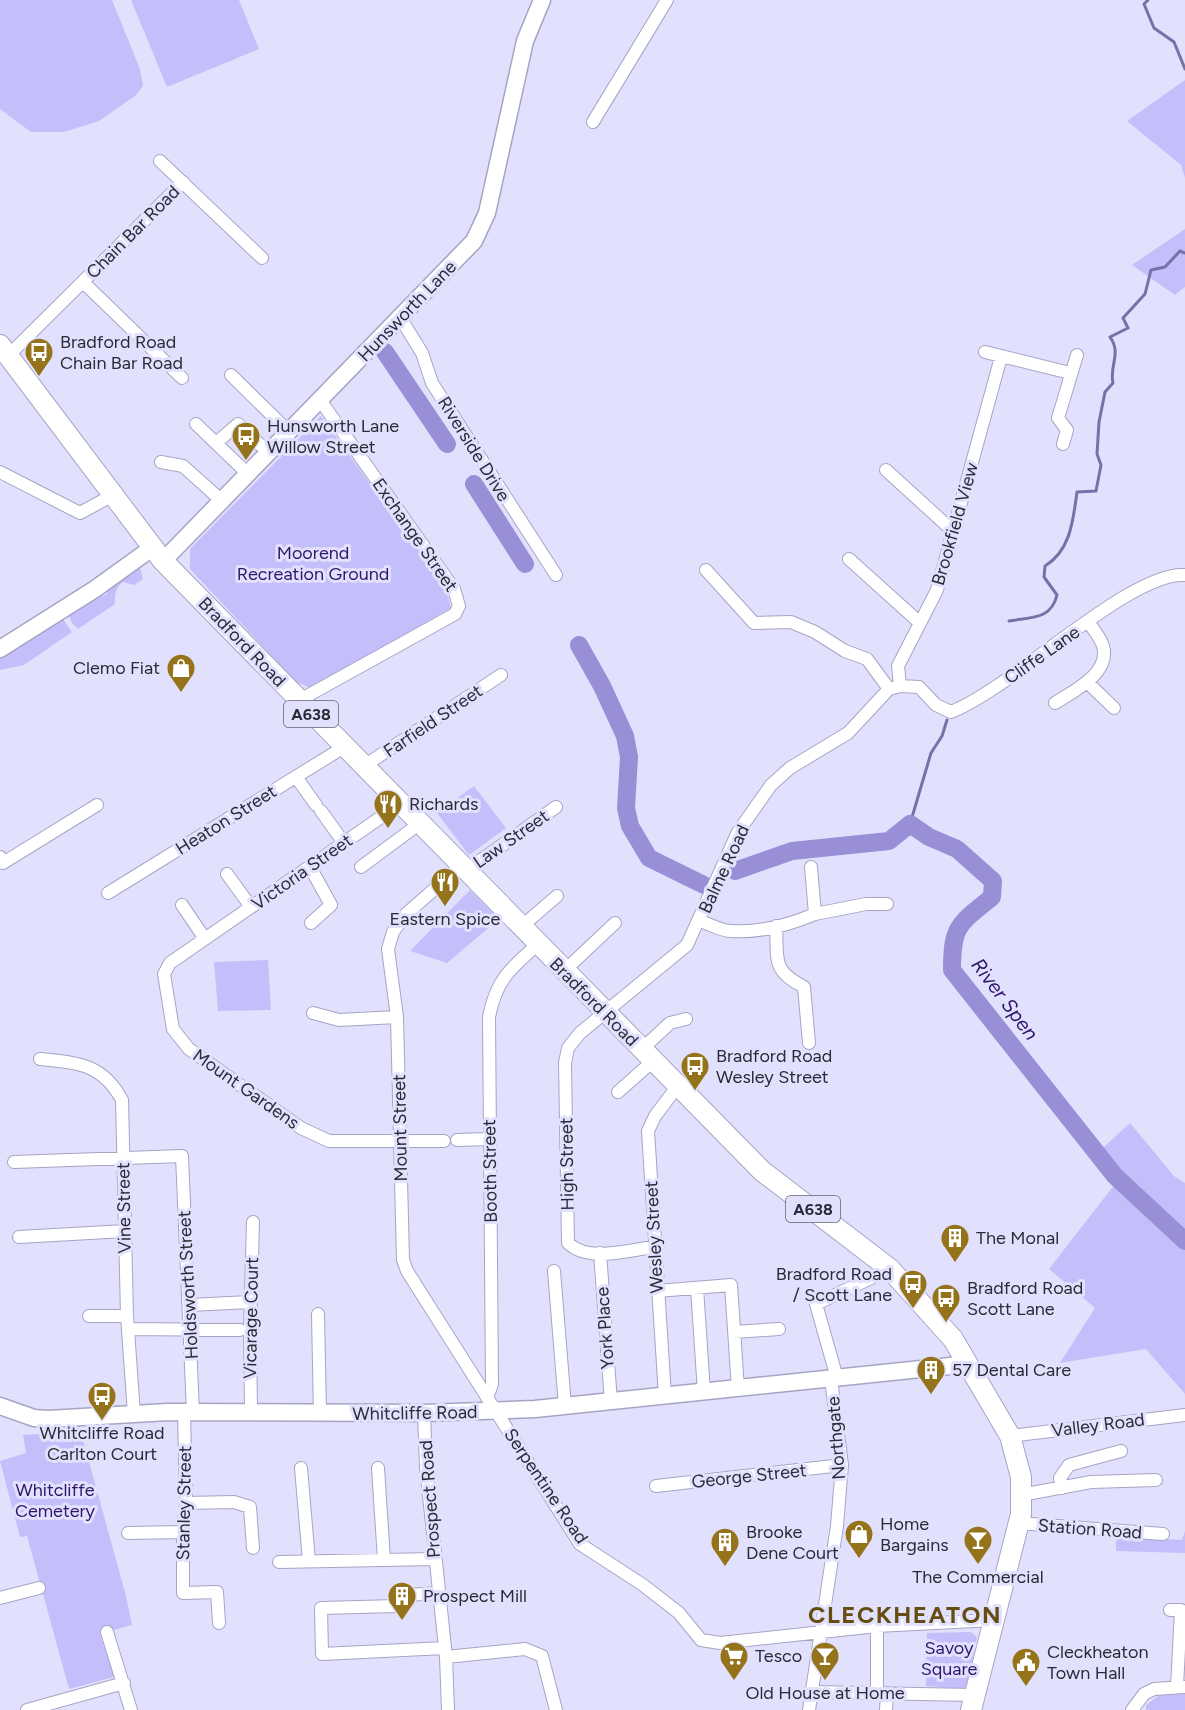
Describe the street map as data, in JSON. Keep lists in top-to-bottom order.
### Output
{
  "streets": {
    "main road": [
      "Hunsworth Lane",
      "Bradford Road",
      "A638",
      "Whitcliffe Road"
    ],
    "street": [
      "Chain Bar Road",
      "Riverside Drive",
      "Brookfield View",
      "Exchange Street",
      "Cliffe Lane",
      "Farfield Street",
      "Heaton Street",
      "Law Street",
      "Balme Road",
      "Victoria Street",
      "Mount Gardens",
      "Mount Street",
      "High Street",
      "Booth Street",
      "Vine Street",
      "Wesley Street",
      "Holdsworth Street",
      "Vicarage Court",
      "York Place",
      "Valley Road",
      "Northgate",
      "George Street",
      "Serpentine Road",
      "Prospect Road",
      "Stanley Street",
      "Station Road"
    ]
  },
  "crossings": [
    ["Chain Bar Road", "Bradford Road"],
    ["Hunsworth Lane", "Riverside Drive"],
    ["Hunsworth Lane", "Exchange Street"],
    ["Hunsworth Lane", "Bradford Road"],
    ["Brookfield View", "Cliffe Lane"],
    ["Brookfield View", "Balme Road"],
    ["Exchange Street", "Bradford Road"],
    ["Bradford Road", "Farfield Street"],
    ["Bradford Road", "Heaton Street"],
    ["Bradford Road", "Law Street"],
    ["Bradford Road", "Balme Road"],
    ["Bradford Road", "Victoria Street"],
    ["Bradford Road", "Mount Street"],
    ["Bradford Road", "High Street"],
    ["Bradford Road", "Booth Street"],
    ["Bradford Road", "Wesley Street"],
    ["Bradford Road", "Whitcliffe Road"],
    ["Bradford Road", "Valley Road"],
    ["Bradford Road", "Northgate"],
    ["Bradford Road", "Station Road"],
    ["Cliffe Lane", "Balme Road"],
    ["Law Street", "Mount Street"],
    ["Balme Road", "High Street"],
    ["Victoria Street", "Mount Gardens"],
    ["Mount Gardens", "Mount Street"],
    ["Mount Gardens", "Booth Street"],
    ["Mount Street", "Booth Street"],
    ["Mount Street", "Whitcliffe Road"],
    ["Mount Street", "Serpentine Road"],
    ["High Street", "Wesley Street"],
    ["High Street", "York Place"],
    ["Booth Street", "Whitcliffe Road"],
    ["Booth Street", "Serpentine Road"],
    ["Vine Street", "Holdsworth Street"],
    ["Vine Street", "Whitcliffe Road"],
    ["Wesley Street", "Whitcliffe Road"],
    ["Holdsworth Street", "Whitcliffe Road"],
    ["Holdsworth Street", "Stanley Street"],
    ["Vicarage Court", "Whitcliffe Road"],
    ["York Place", "Whitcliffe Road"],
    ["Whitcliffe Road", "Northgate"],
    ["Whitcliffe Road", "Serpentine Road"],
    ["Whitcliffe Road", "Prospect Road"],
    ["Whitcliffe Road", "Stanley Street"],
    ["Northgate", "George Street"],
    ["Northgate", "Serpentine Road"]
  ],
  "districts": ["CLECKHEATON"],
  "water": ["River Spen"],
  "parks": ["Moorend Recreation Ground", "Whitcliffe Cemetery", "Savoy Square"],
  "places": {
    "bus stop": [
      "Bradford Road Chain Bar Road",
      "Hunsworth Lane Willow Street",
      "Bradford Road Wesley Street",
      "Bradford Road / Scott Lane",
      "Bradford Road Scott Lane",
      "Whitcliffe Road Carlton Court"
    ],
    "shop": ["Clemo Fiat", "Home Bargains"],
    "restaurant": ["Richards", "Eastern Spice"],
    "building": [
      "The Monal",
      "57 Dental Care",
      "Brooke Dene Court",
      "Prospect Mill"
    ],
    "bar": ["The Commercial", "Old House at Home"],
    "supermarket": ["Tesco"],
    "public building": ["Cleckheaton Town Hall"]
  }
}
